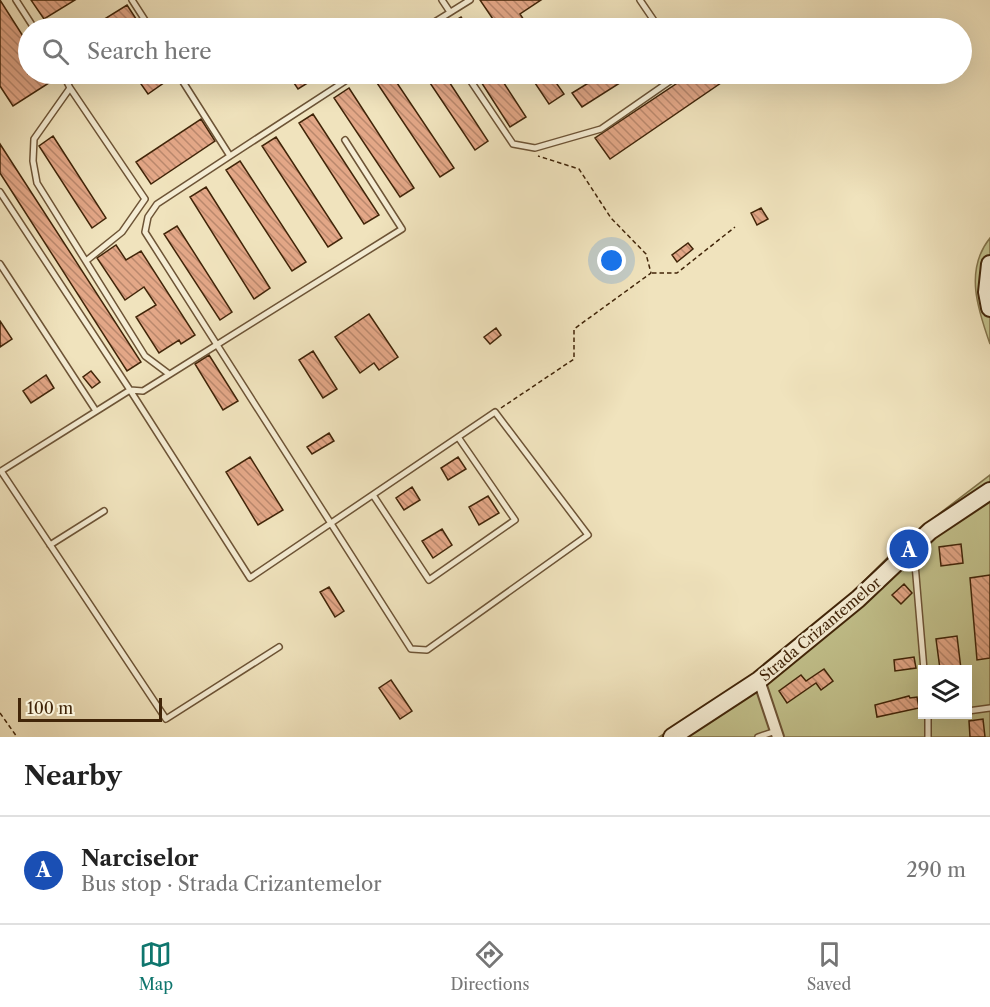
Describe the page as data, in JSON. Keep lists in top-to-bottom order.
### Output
{
  "streets": {
    "street": ["Strada Crizantemelor"]
  },
  "scale_bar": "100 m",
  "page": {
    "search": "Search here",
    "pins": "A",
    "scale": "100 m",
    "heading": "Nearby",
    "list": [
      {
        "mark": "A",
        "name": "Narciselor",
        "note": "Bus stop · Strada Crizantemelor",
        "value": "290 m"
      }
    ],
    "nav": ["Map", "Directions", "Saved"]
  }
}
